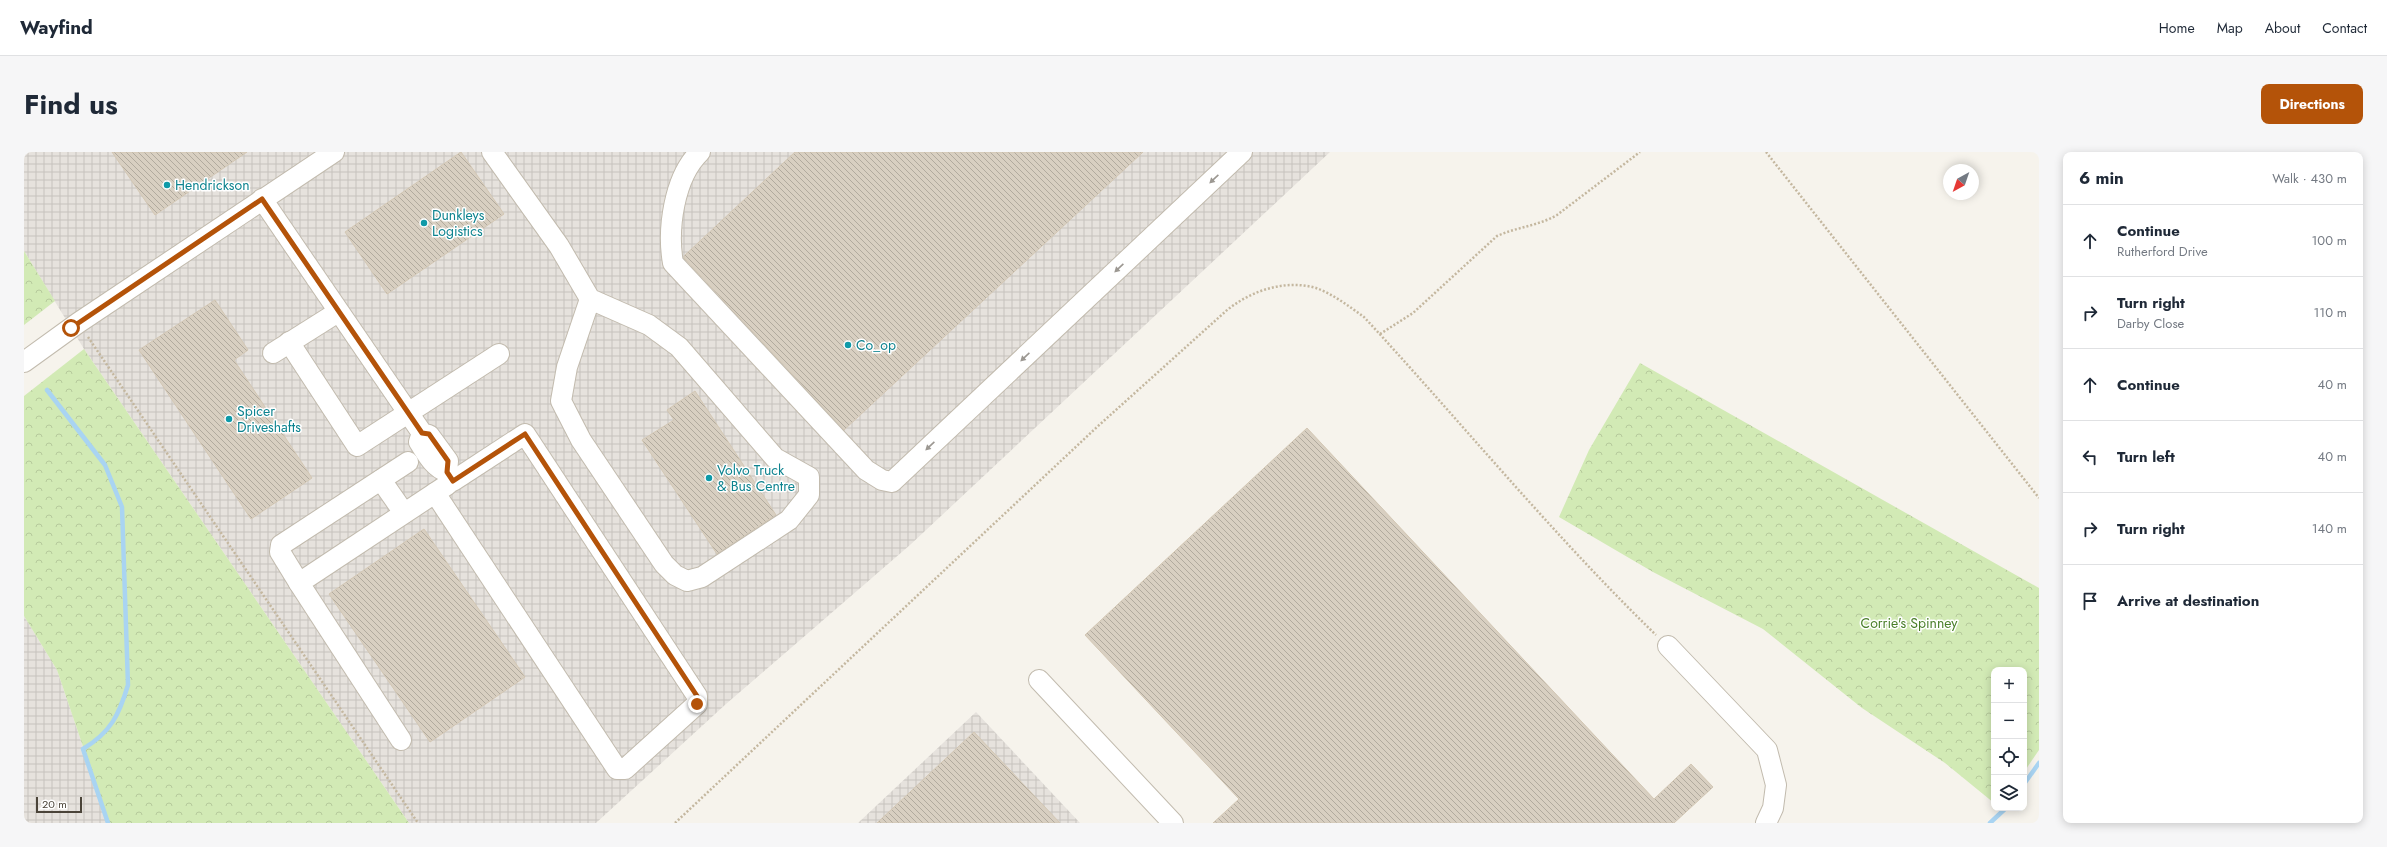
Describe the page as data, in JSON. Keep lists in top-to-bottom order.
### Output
{
  "parks": ["Corrie's Spinney"],
  "places": [
    "Hendrickson",
    "Dunkleys Logistics",
    "Co_op",
    "Spicer Driveshafts",
    "Volvo Truck & Bus Centre"
  ],
  "scale_bar": "20 m",
  "north": "bottom left",
  "page": {
    "header": "Wayfind",
    "nav": [
      "Home",
      "Map",
      "About",
      "Contact"
    ],
    "title": "Find us",
    "buttons": "Directions",
    "heading": ["6 min", "Walk · 430 m"],
    "list": [
      ["Continue", "Rutherford Drive", "100 m"],
      ["Turn right", "Darby Close", "110 m"],
      ["Continue", "40 m"],
      ["Turn left", "40 m"],
      ["Turn right", "140 m"],
      "Arrive at destination"
    ],
    "map_buttons": ["+", "−"],
    "scale": "20 m"
  }
}
